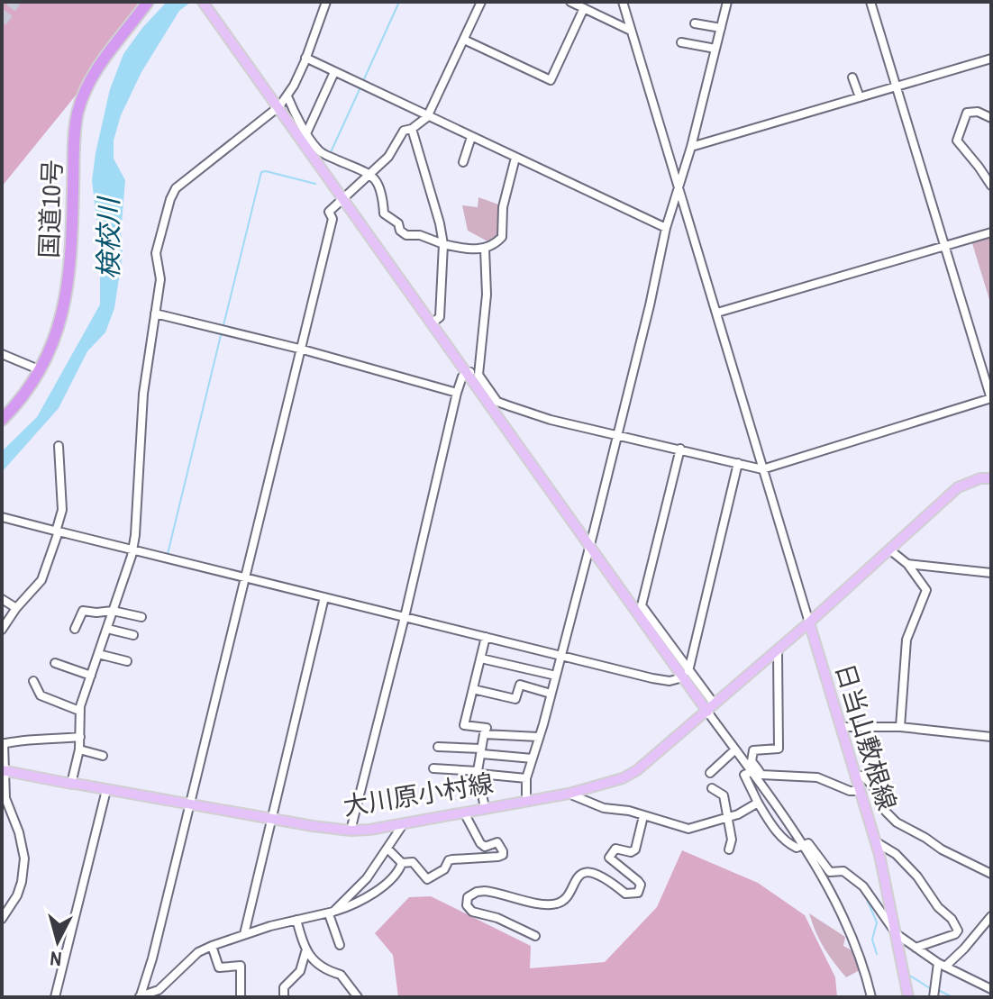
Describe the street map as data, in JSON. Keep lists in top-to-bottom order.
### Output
{
  "streets": {
    "highway": ["国道10号"],
    "main road": ["日当山敷根線", "大川原小村線"]
  },
  "water": ["検校川"],
  "north": "bottom"
}
